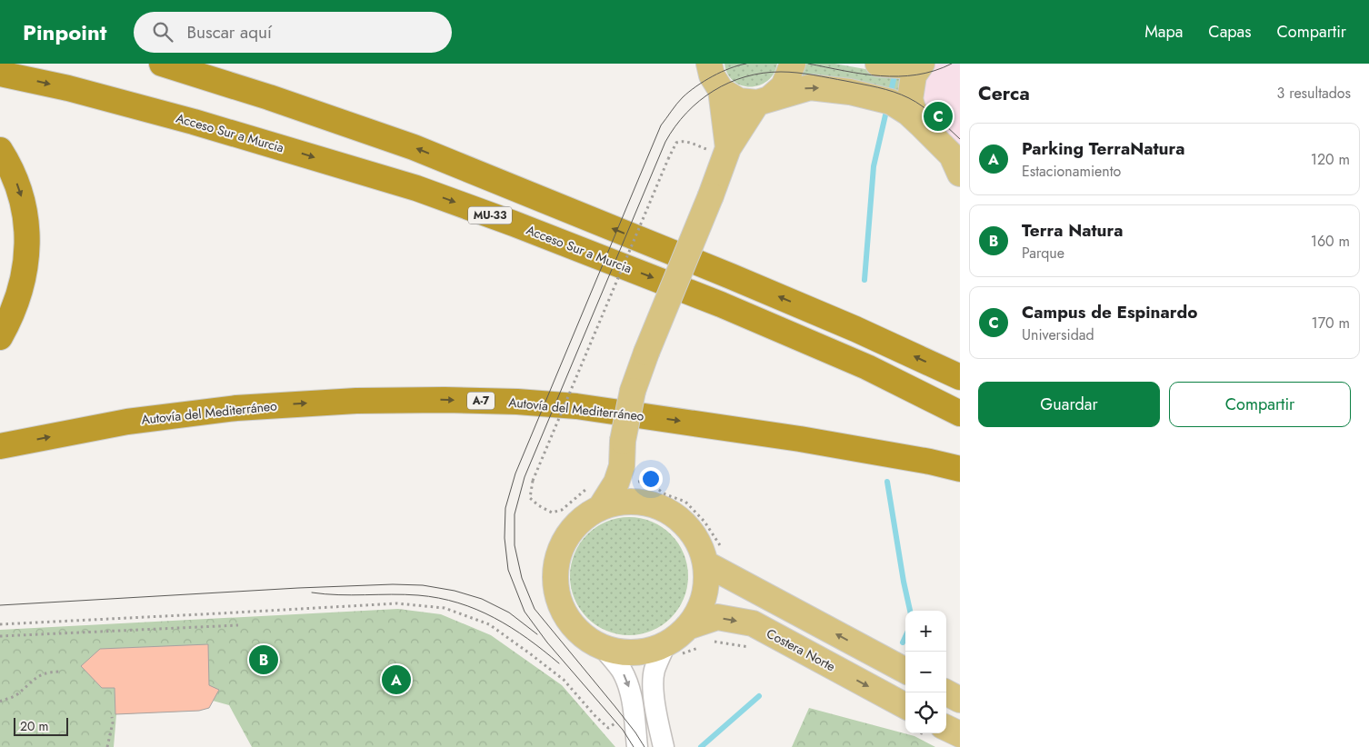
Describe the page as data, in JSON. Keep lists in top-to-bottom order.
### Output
{
  "streets": {
    "highway": [
      "Acceso Sur a Murcia",
      "MU-33",
      "A-7",
      "Autovía del Mediterráneo"
    ],
    "main road": ["Costera Norte"]
  },
  "scale_bar": "20 m",
  "page": {
    "header": "Pinpoint",
    "search": "Buscar aquí",
    "nav": ["Mapa", "Capas", "Compartir"],
    "heading": ["Cerca", "3 resultados"],
    "pins": ["C", "B", "A"],
    "list": [
      {
        "mark": "A",
        "name": "Parking TerraNatura",
        "note": "Estacionamiento",
        "value": "120 m"
      },
      {
        "mark": "B",
        "name": "Terra Natura",
        "note": "Parque",
        "value": "160 m"
      },
      {
        "mark": "C",
        "name": "Campus de Espinardo",
        "note": "Universidad",
        "value": "170 m"
      }
    ],
    "buttons": ["Guardar", "Compartir"],
    "map_buttons": ["+", "−"],
    "scale": "20 m"
  }
}
